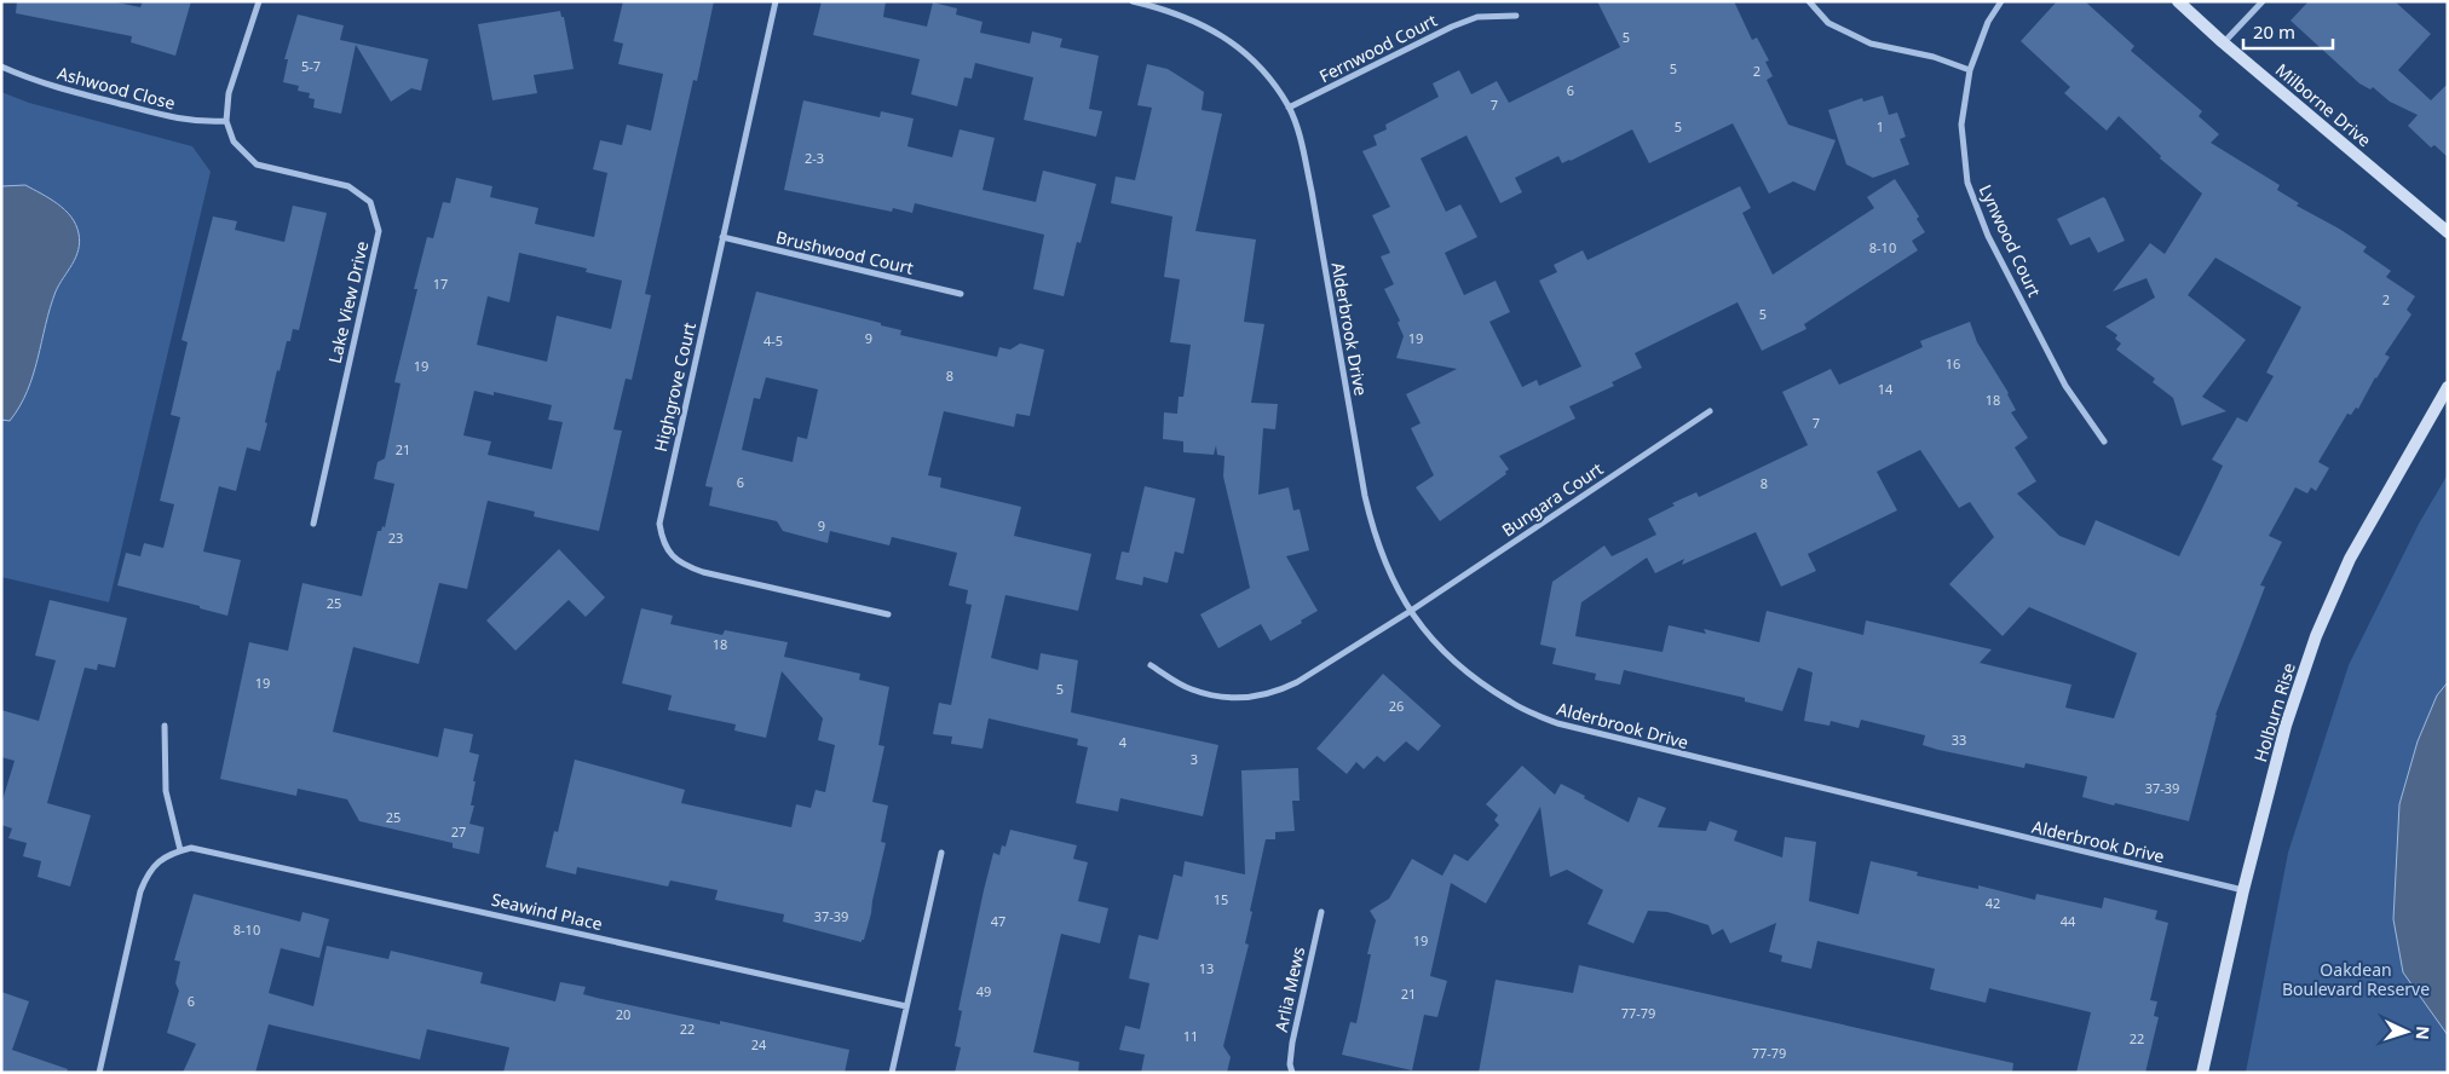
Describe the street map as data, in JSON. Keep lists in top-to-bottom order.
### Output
{
  "streets": {
    "street": [
      "Fernwood Court",
      "Ashwood Close",
      "Milborne Drive",
      "Lynwood Court",
      "Brushwood Court",
      "Lake View Drive",
      "Alderbrook Drive",
      "Highgrove Court",
      "Bungara Court",
      "Holburn Rise",
      "Seawind Place",
      "Arlia Mews"
    ]
  },
  "crossings": [
    ["Fernwood Court", "Alderbrook Drive"],
    ["Ashwood Close", "Lake View Drive"],
    ["Brushwood Court", "Highgrove Court"],
    ["Alderbrook Drive", "Bungara Court"],
    ["Alderbrook Drive", "Holburn Rise"]
  ],
  "parks": ["Oakdean Boulevard Reserve"],
  "house_numbers": [
    "5",
    "5-7",
    "5",
    "2",
    "6",
    "7",
    "5",
    "1",
    "2-3",
    "8-10",
    "17",
    "2",
    "5",
    "9",
    "19",
    "4-5",
    "16",
    "19",
    "8",
    "14",
    "18",
    "7",
    "21",
    "6",
    "8",
    "9",
    "23",
    "25",
    "18",
    "19",
    "5",
    "26",
    "33",
    "4",
    "3",
    "37-39",
    "25",
    "27",
    "15",
    "42",
    "37-39",
    "47",
    "44",
    "8-10",
    "19",
    "13",
    "49",
    "21",
    "6",
    "77-79",
    "20",
    "22",
    "11",
    "22",
    "24",
    "77-79"
  ],
  "scale_bar": "20 m",
  "north": "right"
}
